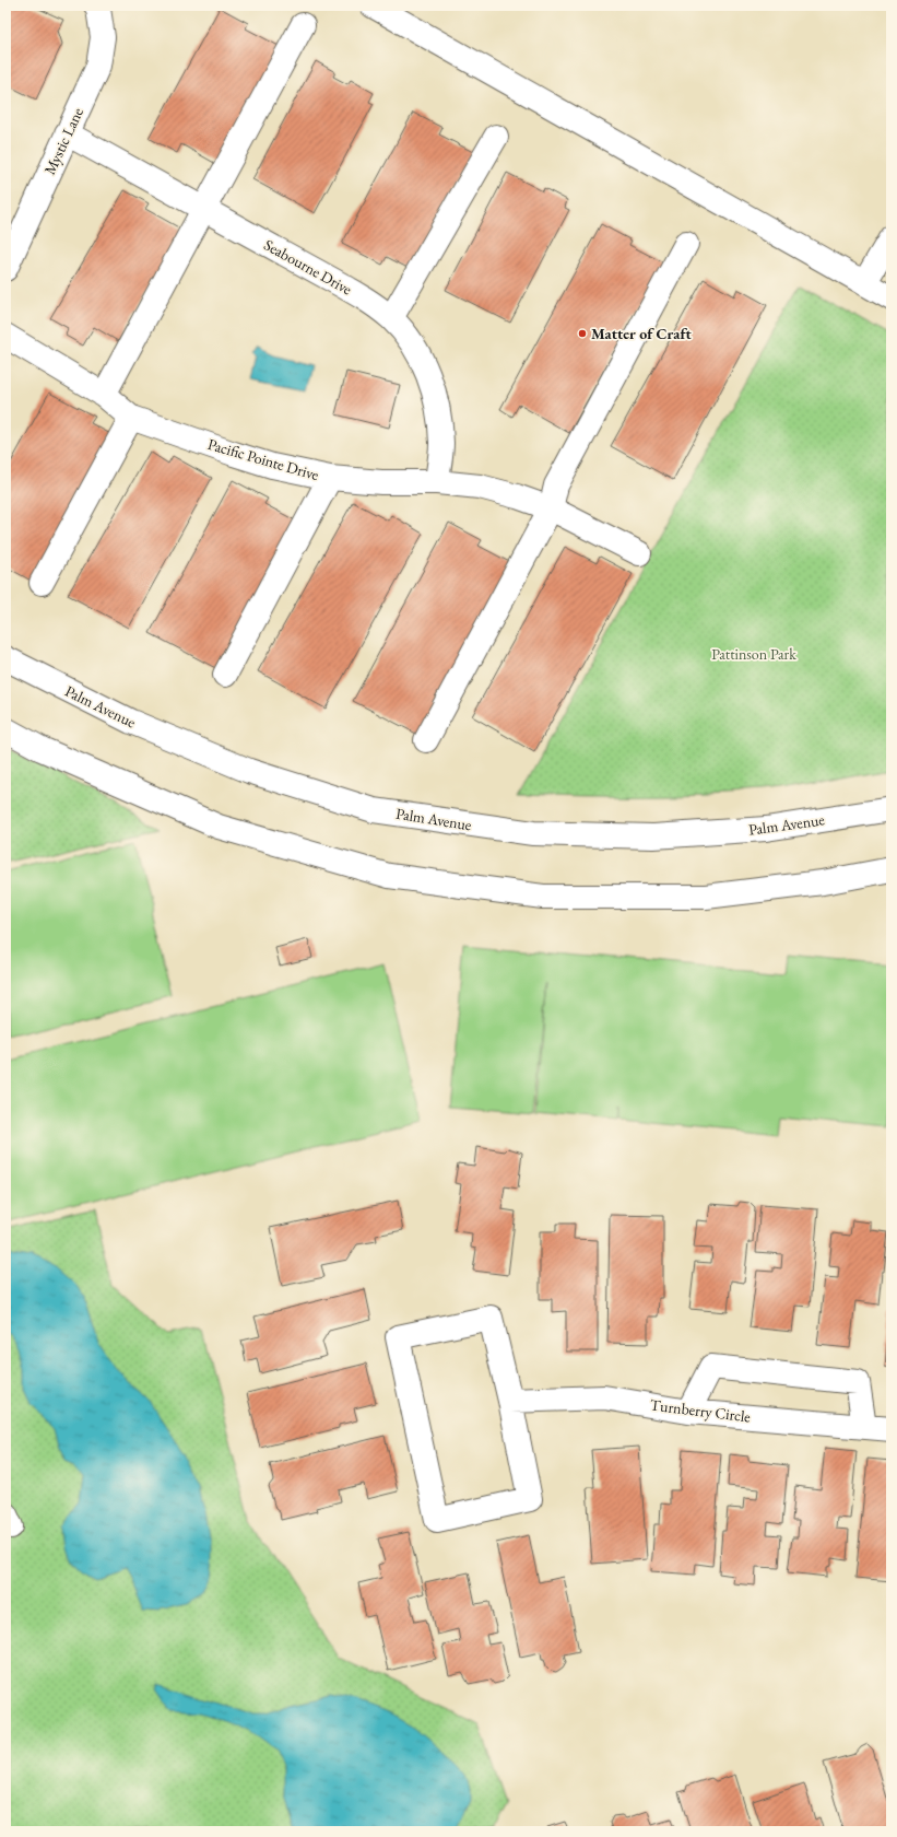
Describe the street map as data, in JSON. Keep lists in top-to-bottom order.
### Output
{
  "streets": {
    "street": [
      "Mystic Lane",
      "Seabourne Drive",
      "Pacific Pointe Drive",
      "Palm Avenue",
      "Turnberry Circle"
    ]
  },
  "crossings": [
    ["Mystic Lane", "Seabourne Drive"],
    ["Seabourne Drive", "Pacific Pointe Drive"]
  ],
  "parks": ["Pattinson Park"],
  "places": ["Matter of Craft"]
}
